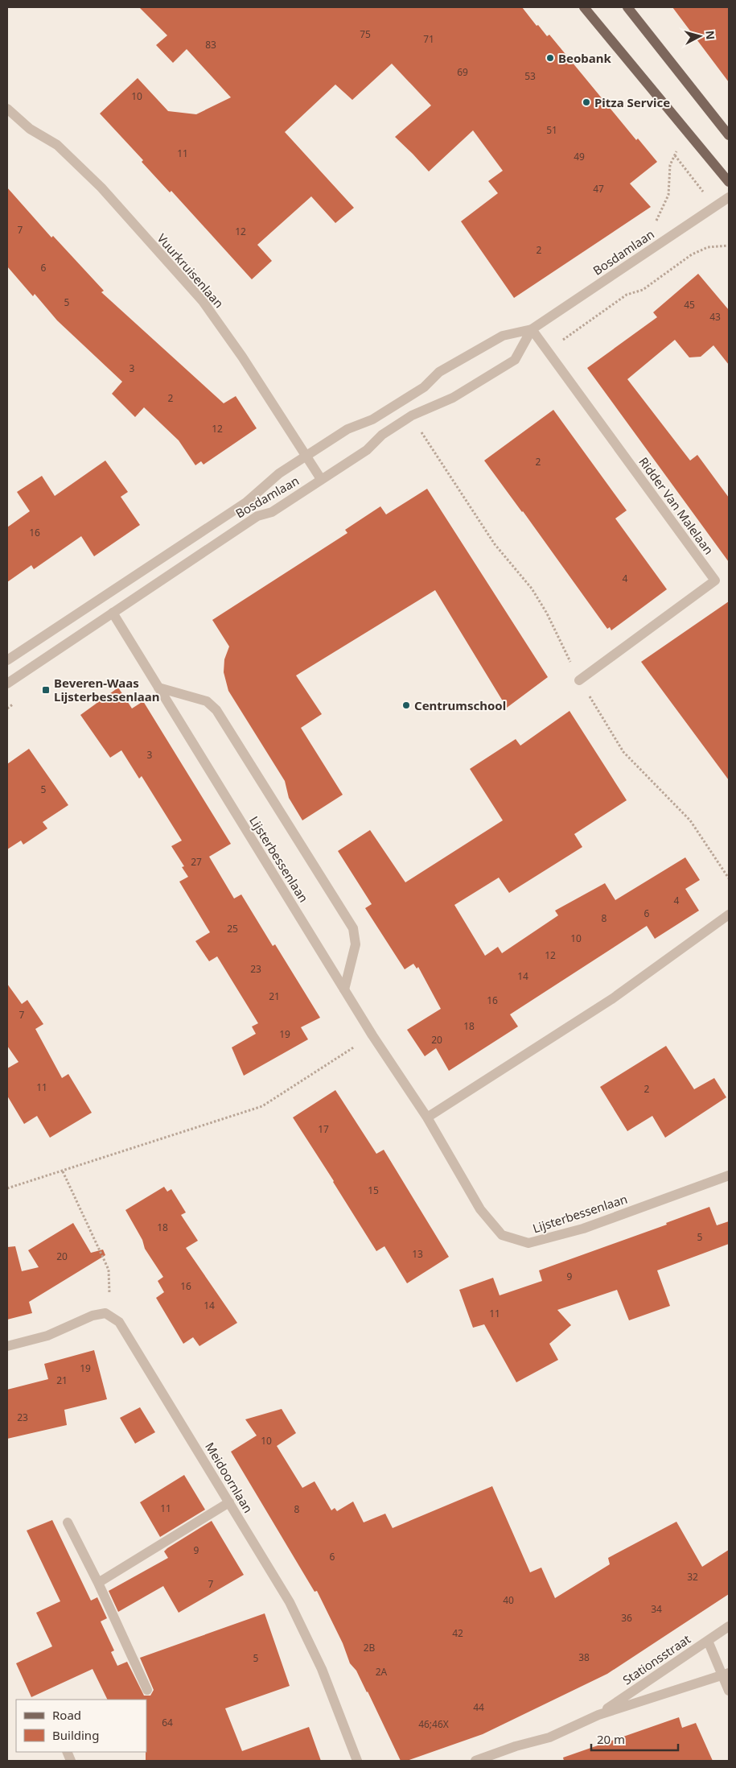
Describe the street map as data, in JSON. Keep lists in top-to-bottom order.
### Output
{
  "streets": {
    "street": [
      "Bosdamlaan",
      "Vuurkruisenlaan",
      "Ridder Van Malelaan",
      "Lijsterbessenlaan",
      "Meidoornlaan",
      "Stationsstraat"
    ]
  },
  "crossings": [
    ["Bosdamlaan", "Vuurkruisenlaan"],
    ["Bosdamlaan", "Ridder Van Malelaan"],
    ["Bosdamlaan", "Lijsterbessenlaan"]
  ],
  "places": {
    "other": ["Beobank", "Pitza Service", "Centrumschool"],
    "transit": ["Beveren-Waas Lijsterbessenlaan"]
  },
  "house_numbers": [
    "75",
    "71",
    "83",
    "69",
    "53",
    "10",
    "51",
    "11",
    "49",
    "47",
    "7",
    "12",
    "2",
    "6",
    "5",
    "45",
    "43",
    "3",
    "2",
    "12",
    "2",
    "16",
    "4",
    "3",
    "5",
    "27",
    "4",
    "6",
    "8",
    "25",
    "10",
    "12",
    "23",
    "14",
    "21",
    "16",
    "7",
    "18",
    "19",
    "20",
    "11",
    "2",
    "17",
    "15",
    "18",
    "5",
    "13",
    "20",
    "9",
    "16",
    "14",
    "11",
    "19",
    "21",
    "23",
    "10",
    "11",
    "8",
    "9",
    "6",
    "32",
    "7",
    "40",
    "34",
    "36",
    "42",
    "2B",
    "38",
    "5",
    "2A",
    "44",
    "64",
    "46;46X"
  ],
  "legend": ["Road", "Building"],
  "scale_bar": "20 m",
  "north": "right"
}
